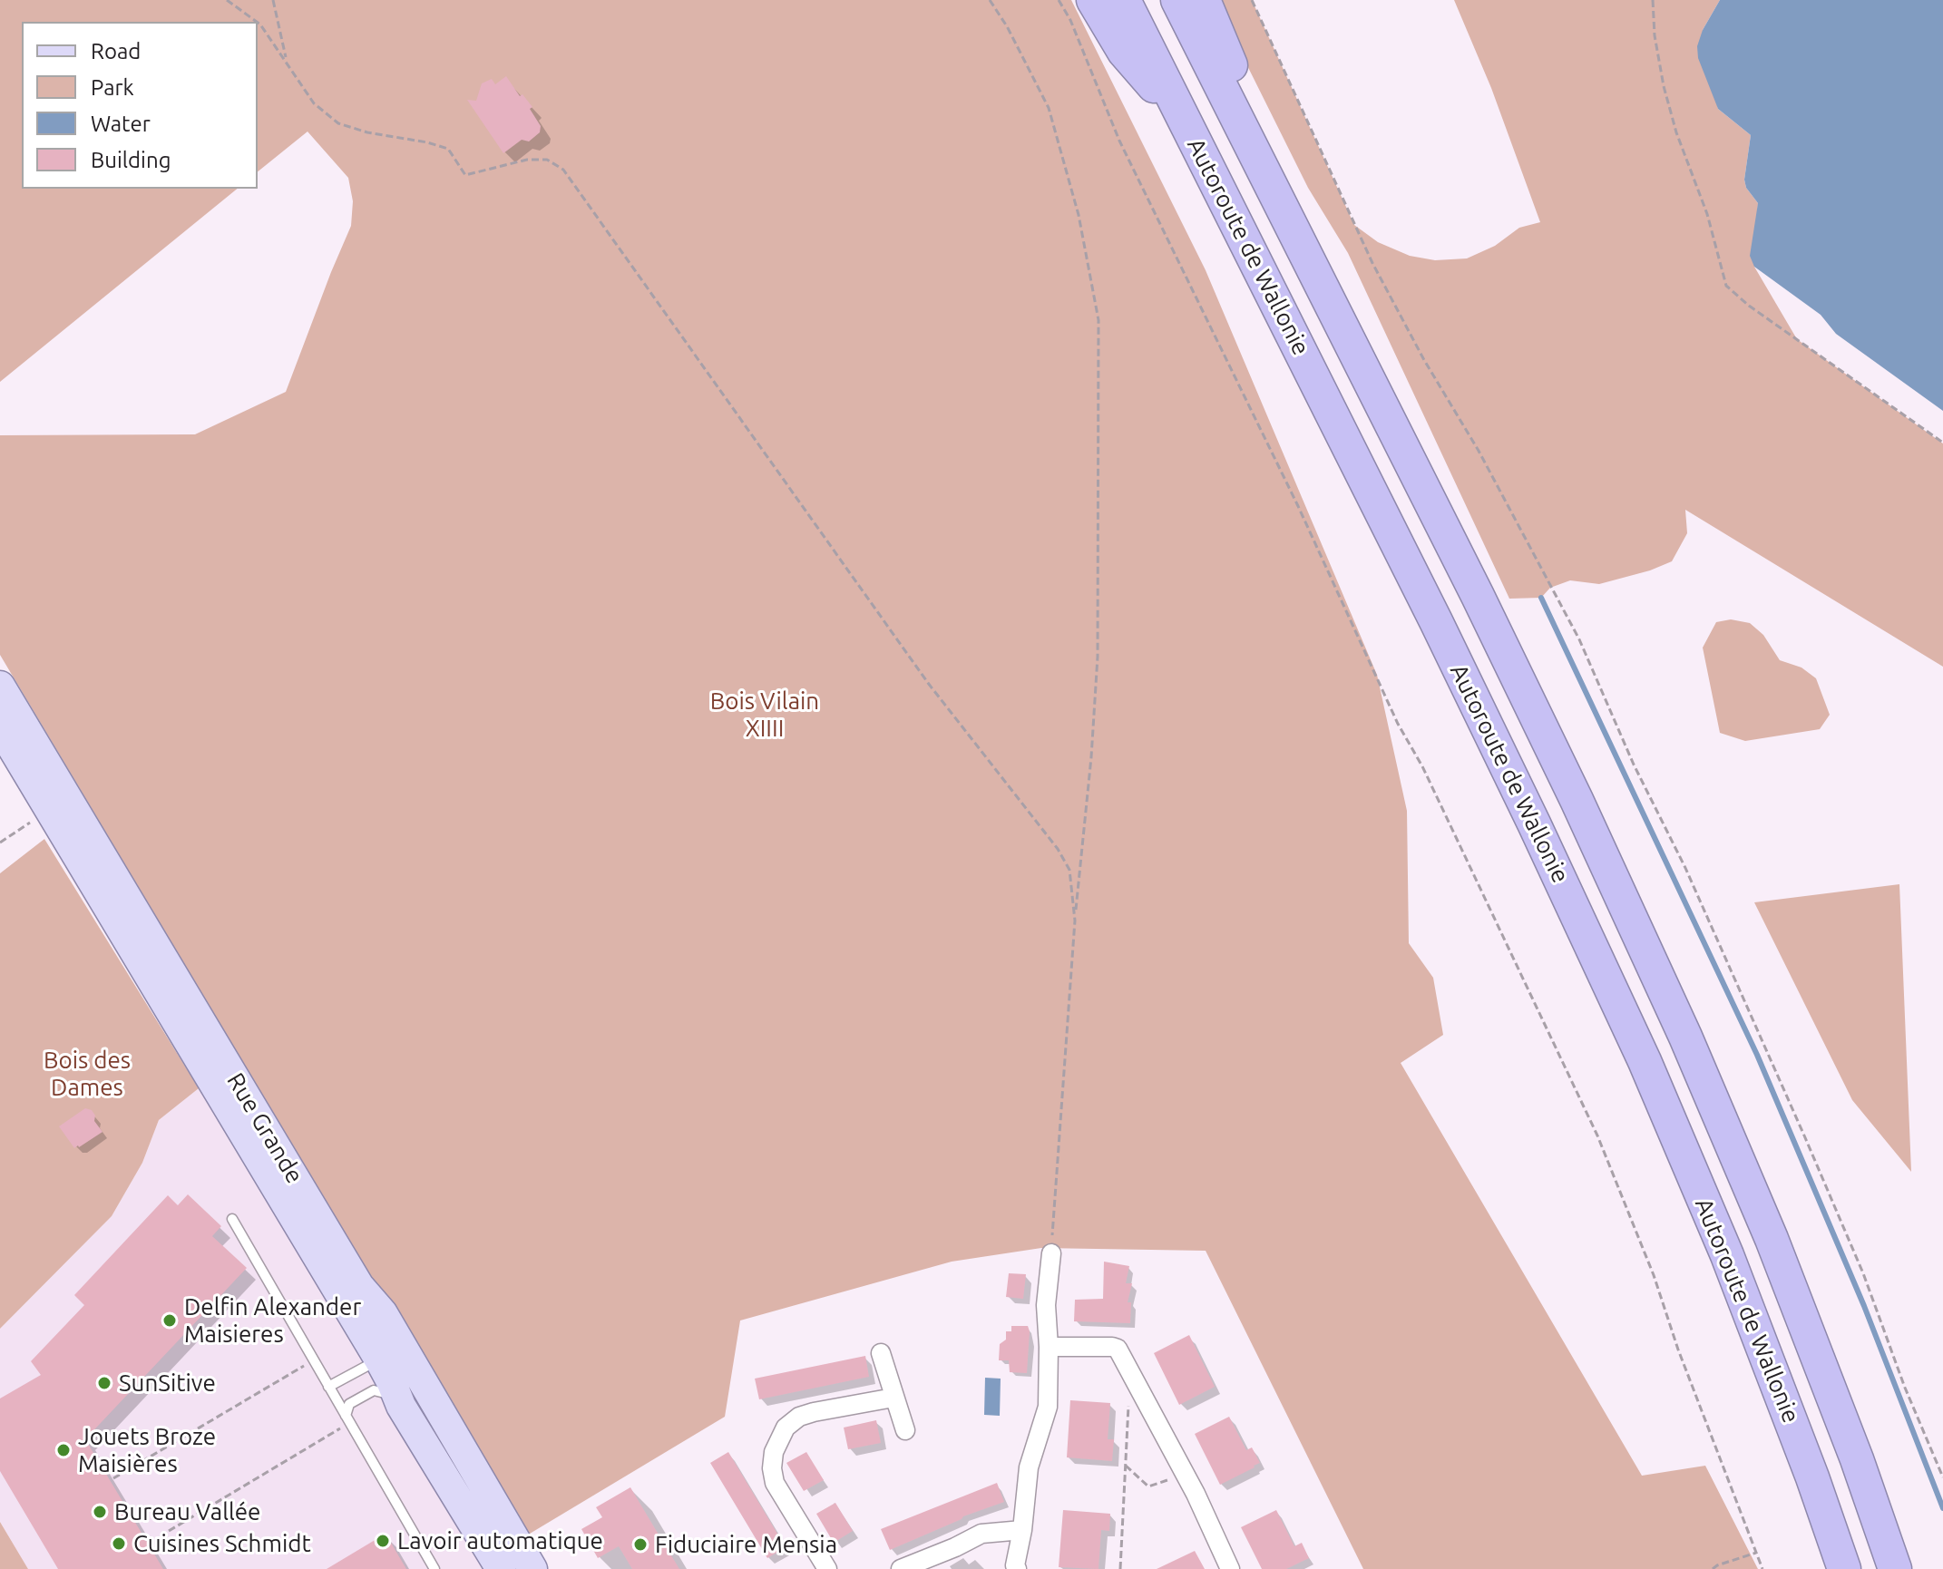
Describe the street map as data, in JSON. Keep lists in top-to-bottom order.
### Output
{
  "streets": {
    "highway": ["Autoroute de Wallonie"],
    "main road": ["Rue Grande"]
  },
  "parks": ["Bois Vilain XIIII", "Bois des Dames"],
  "places": [
    "Delfin Alexander Maisieres",
    "SunSitive",
    "Jouets Broze Maisières",
    "Bureau Vallée",
    "Lavoir automatique",
    "Cuisines Schmidt",
    "Fiduciaire Mensia"
  ],
  "legend": [
    "Road",
    "Park",
    "Water",
    "Building"
  ]
}
